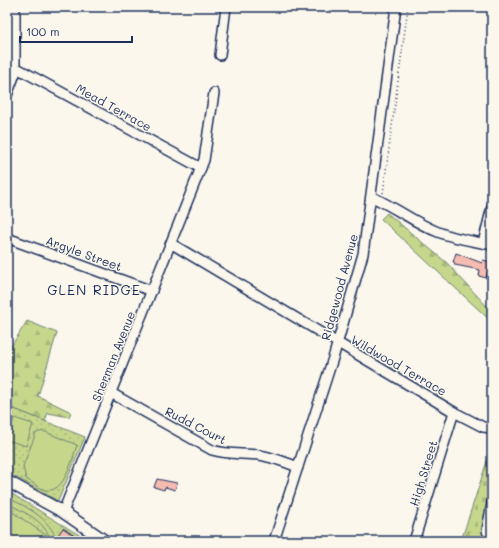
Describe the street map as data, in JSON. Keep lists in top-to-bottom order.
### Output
{
  "streets": {
    "street": [
      "Mead Terrace",
      "Argyle Street",
      "Ridgewood Avenue",
      "Sherman Avenue",
      "Wildwood Terrace",
      "Rudd Court",
      "High Street"
    ]
  },
  "crossings": [
    ["Mead Terrace", "Sherman Avenue"],
    ["Argyle Street", "Sherman Avenue"],
    ["Ridgewood Avenue", "Wildwood Terrace"],
    ["Ridgewood Avenue", "Rudd Court"],
    ["Sherman Avenue", "Wildwood Terrace"],
    ["Sherman Avenue", "Rudd Court"],
    ["Wildwood Terrace", "High Street"]
  ],
  "districts": ["GLEN RIDGE"],
  "scale_bar": "100 m"
}
